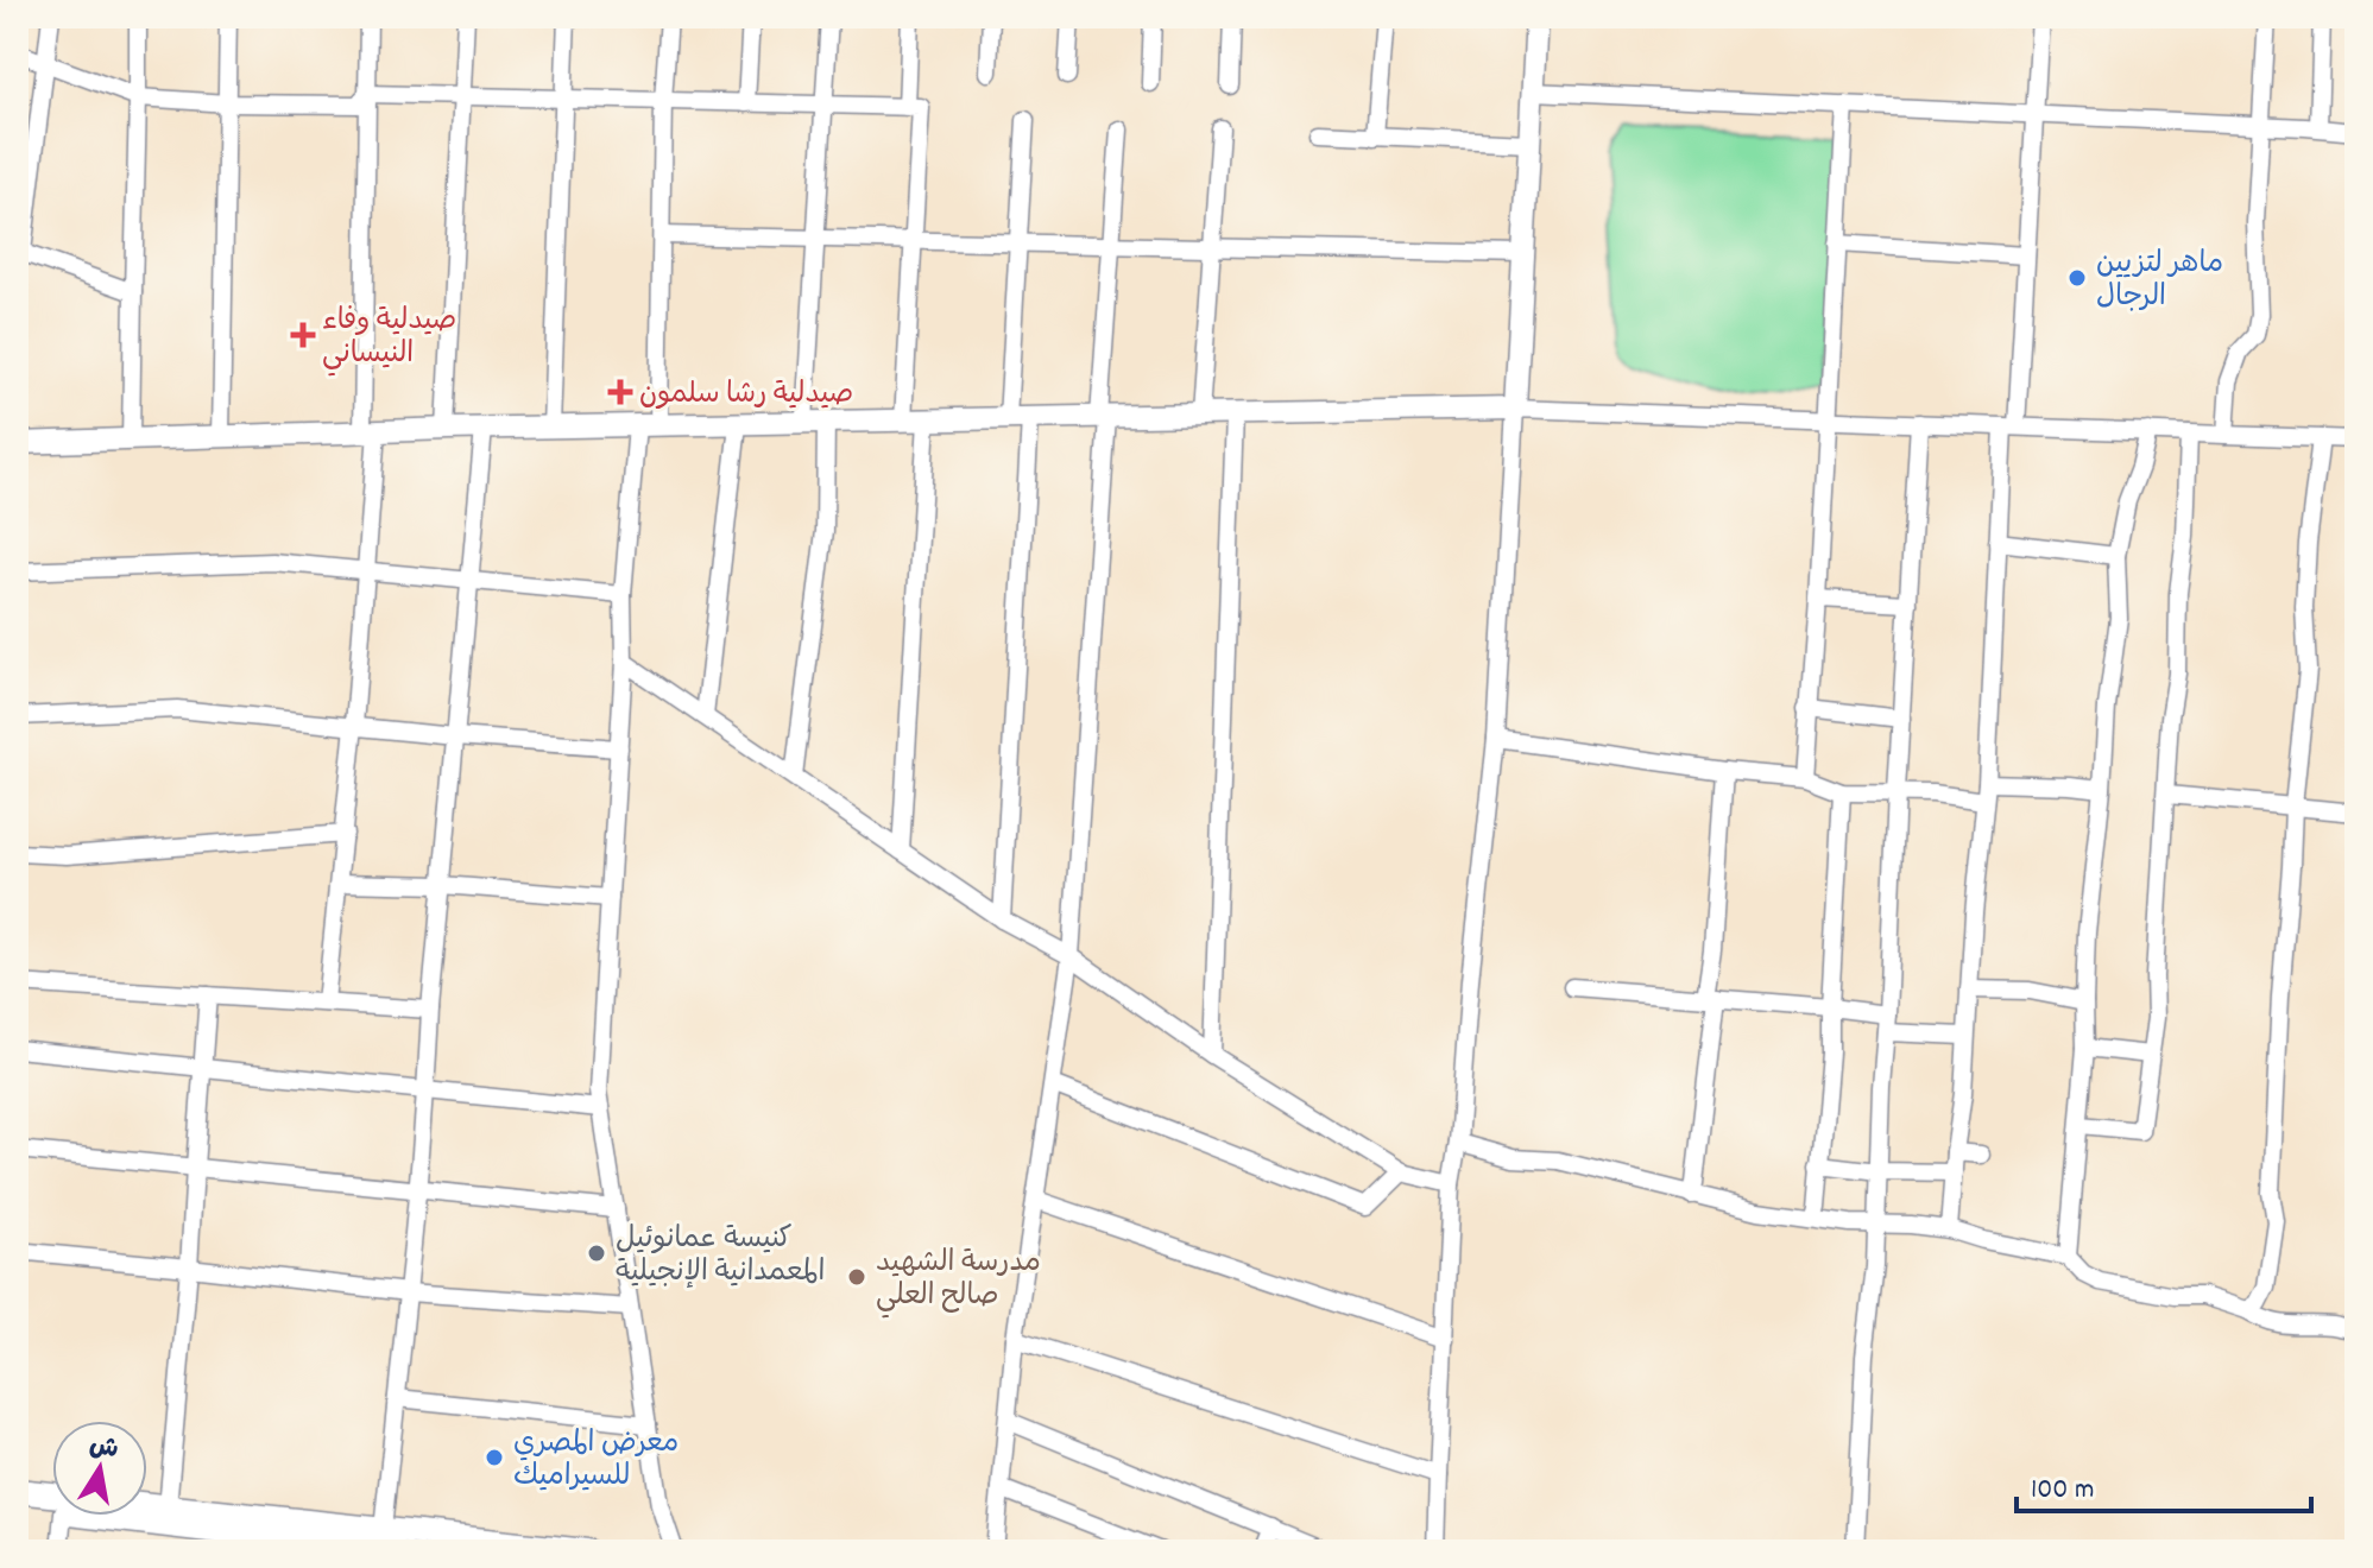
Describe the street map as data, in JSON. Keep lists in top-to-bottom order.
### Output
{
  "places": {
    "other": [
      "ماهر لتزيين الرجال",
      "كنيسة عمانوئيل المعمدانية الإنجيلية",
      "مدرسة الشهيد صالح العلي",
      "معرض المصري للسيراميك"
    ],
    "health": ["صيدلية وفاء النيساني", "صيدلية رشا سلمون"]
  },
  "scale_bar": "100 m",
  "north": "top"
}
